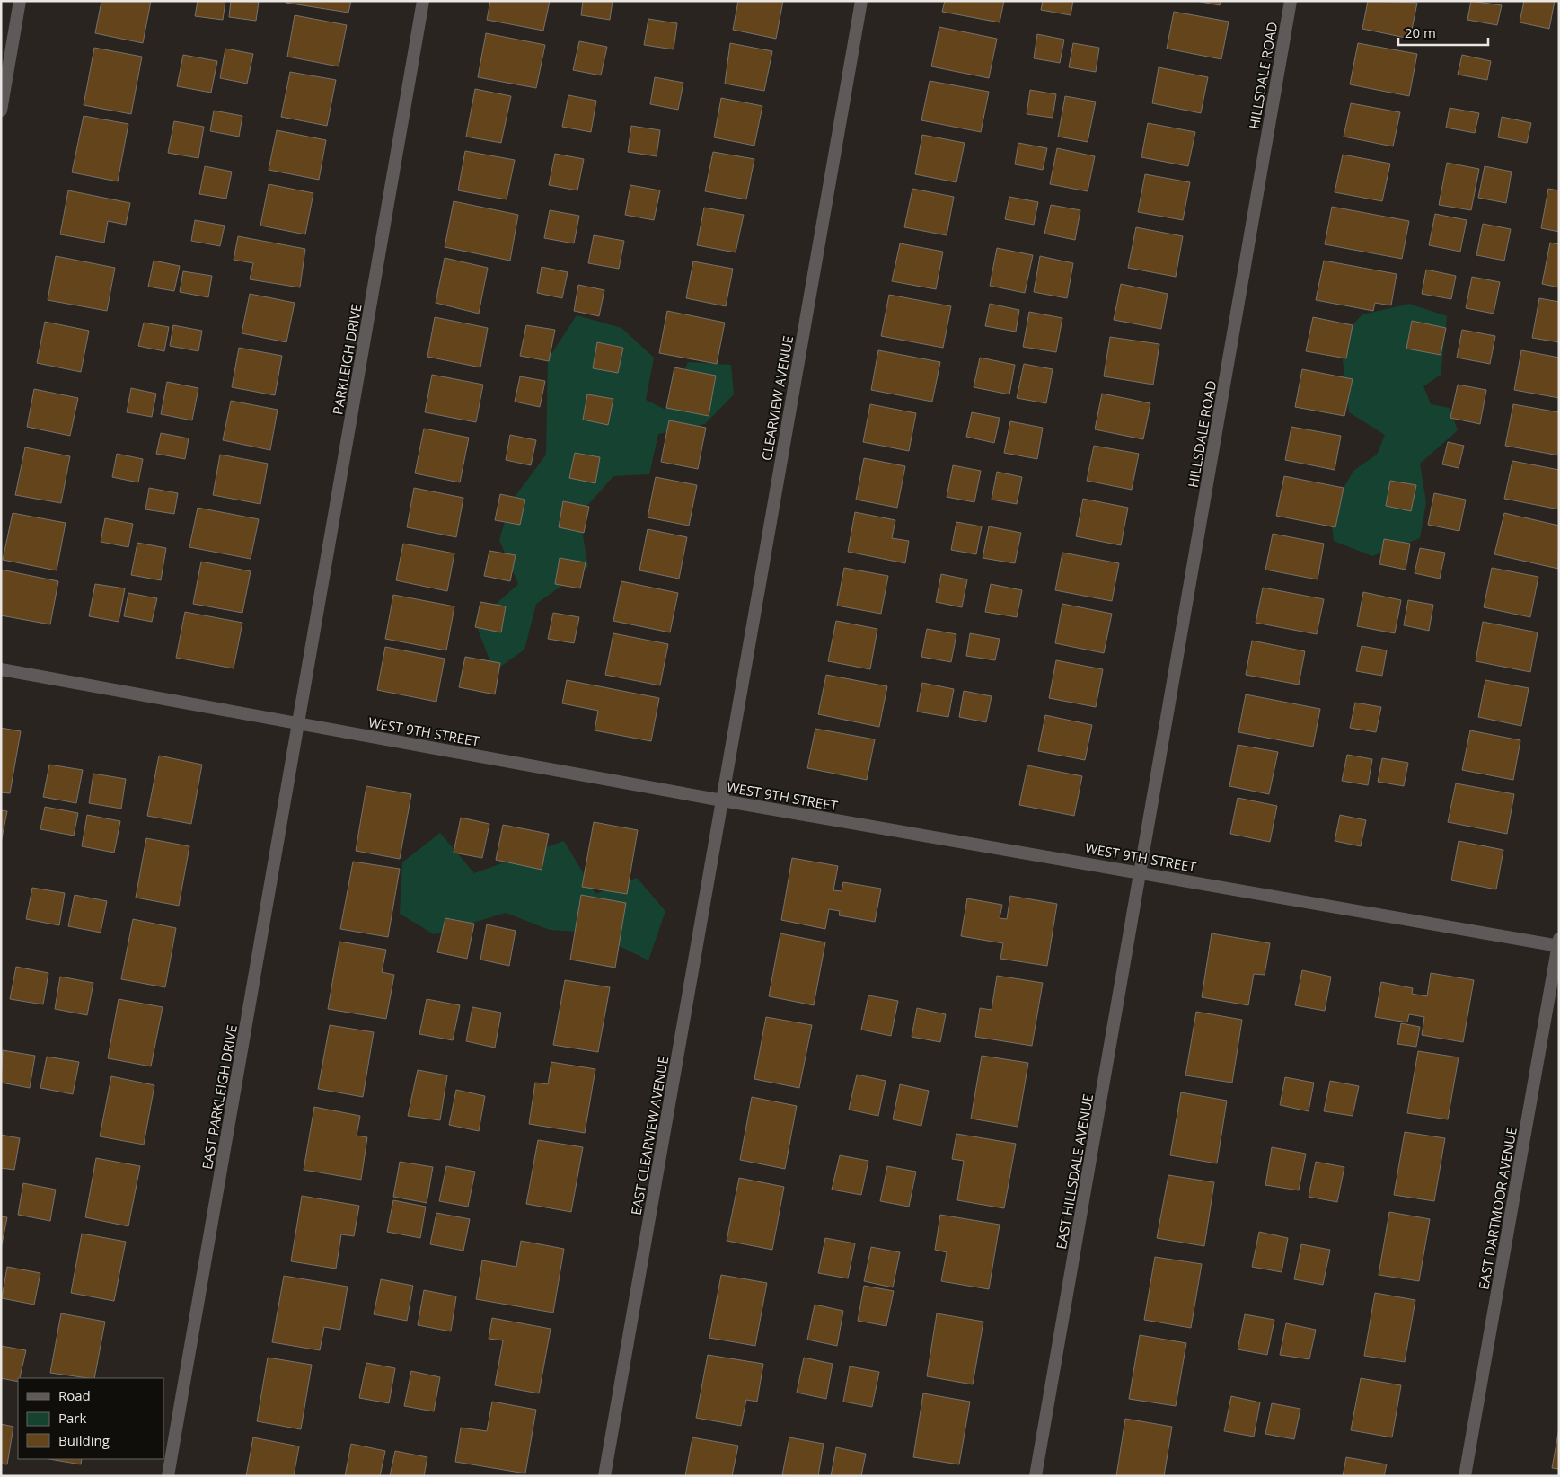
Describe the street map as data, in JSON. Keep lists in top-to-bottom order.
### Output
{
  "streets": {
    "street": [
      "HILLSDALE ROAD",
      "PARKLEIGH DRIVE",
      "CLEARVIEW AVENUE",
      "WEST 9TH STREET",
      "EAST PARKLEIGH DRIVE",
      "EAST CLEARVIEW AVENUE",
      "EAST HILLSDALE AVENUE",
      "EAST DARTMOOR AVENUE"
    ]
  },
  "crossings": [
    ["HILLSDALE ROAD", "WEST 9TH STREET"],
    ["HILLSDALE ROAD", "EAST HILLSDALE AVENUE"],
    ["PARKLEIGH DRIVE", "WEST 9TH STREET"],
    ["PARKLEIGH DRIVE", "EAST PARKLEIGH DRIVE"],
    ["CLEARVIEW AVENUE", "WEST 9TH STREET"],
    ["CLEARVIEW AVENUE", "EAST CLEARVIEW AVENUE"],
    ["WEST 9TH STREET", "EAST PARKLEIGH DRIVE"],
    ["WEST 9TH STREET", "EAST CLEARVIEW AVENUE"],
    ["WEST 9TH STREET", "EAST HILLSDALE AVENUE"],
    ["WEST 9TH STREET", "EAST DARTMOOR AVENUE"]
  ],
  "legend": ["Road", "Park", "Building"],
  "scale_bar": "20 m"
}
